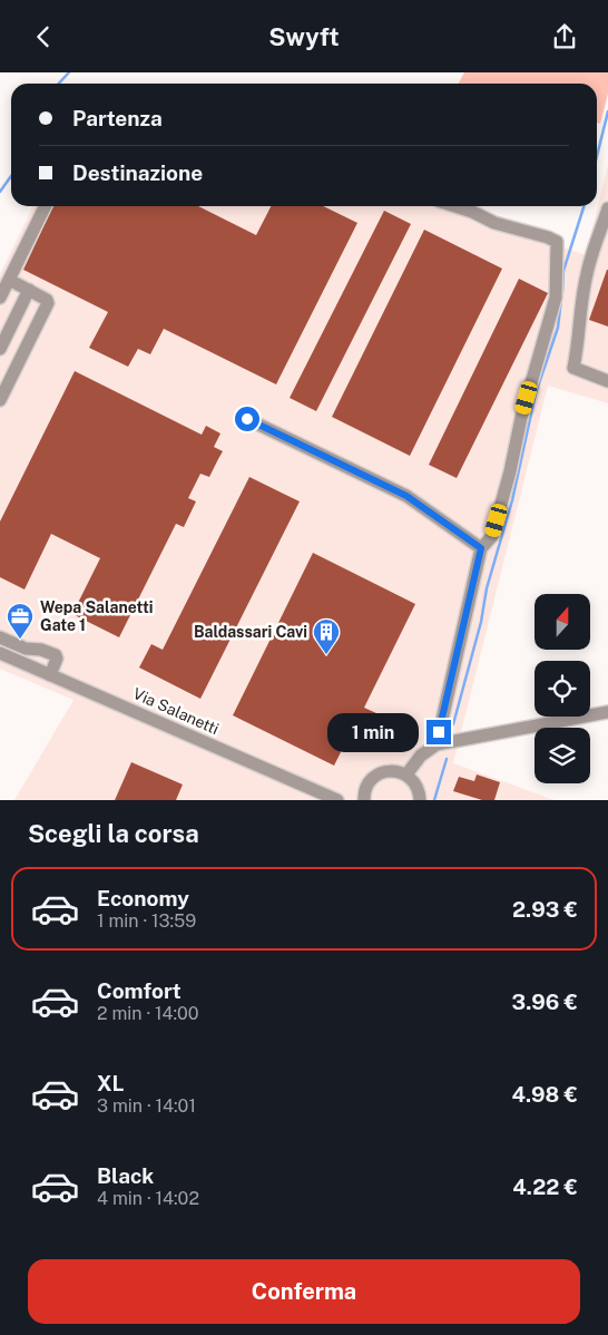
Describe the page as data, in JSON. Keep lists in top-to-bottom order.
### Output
{
  "streets": {
    "street": ["Via Salanetti"]
  },
  "places": {
    "office": ["Wepa Salanetti Gate 1"],
    "building": ["Baldassari Cavi"]
  },
  "north": "top",
  "page": {
    "header": "Swyft",
    "banner": ["Partenza", "Destinazione"],
    "bubble": "1 min",
    "heading": "Scegli la corsa",
    "list": [
      {
        "name": "Economy",
        "note": "1 min · 13:59",
        "value": "2.93 €"
      },
      {
        "name": "Comfort",
        "note": "2 min · 14:00",
        "value": "3.96 €"
      },
      {
        "name": "XL",
        "note": "3 min · 14:01",
        "value": "4.98 €"
      },
      {
        "name": "Black",
        "note": "4 min · 14:02",
        "value": "4.22 €"
      }
    ],
    "buttons": "Conferma"
  }
}
